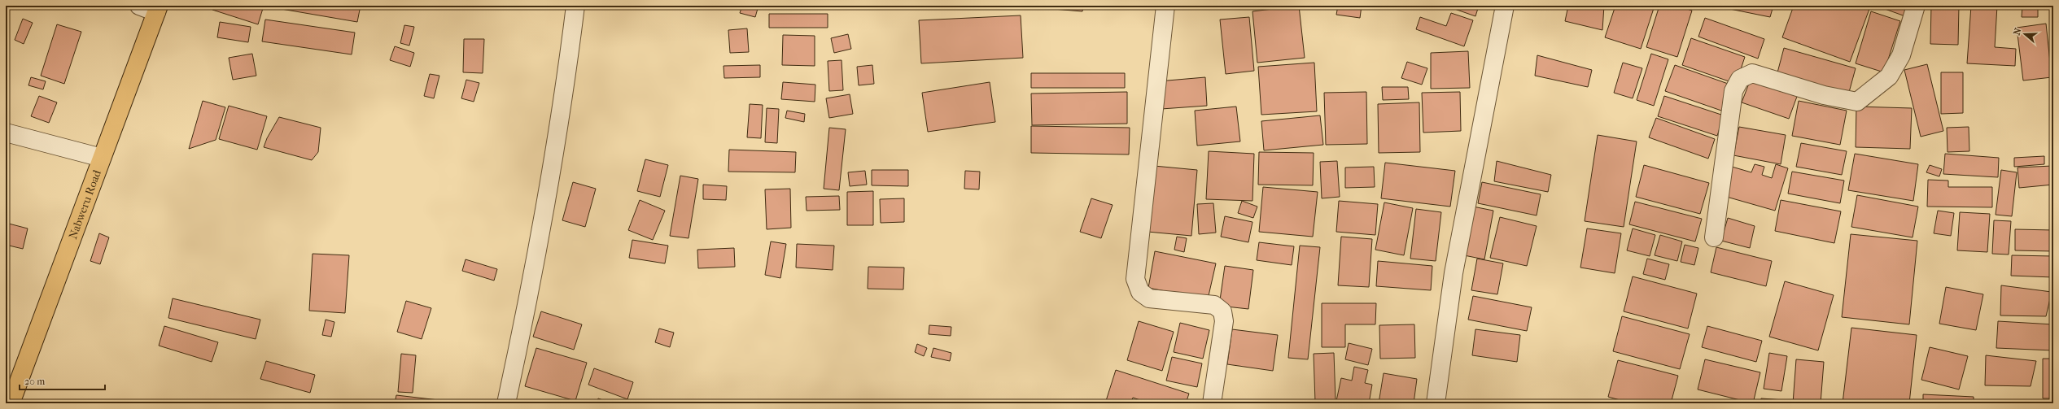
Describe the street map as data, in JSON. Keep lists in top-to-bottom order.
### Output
{
  "streets": {
    "main road": ["Nabweru Road"]
  },
  "scale_bar": "20 m",
  "north": "left"
}
